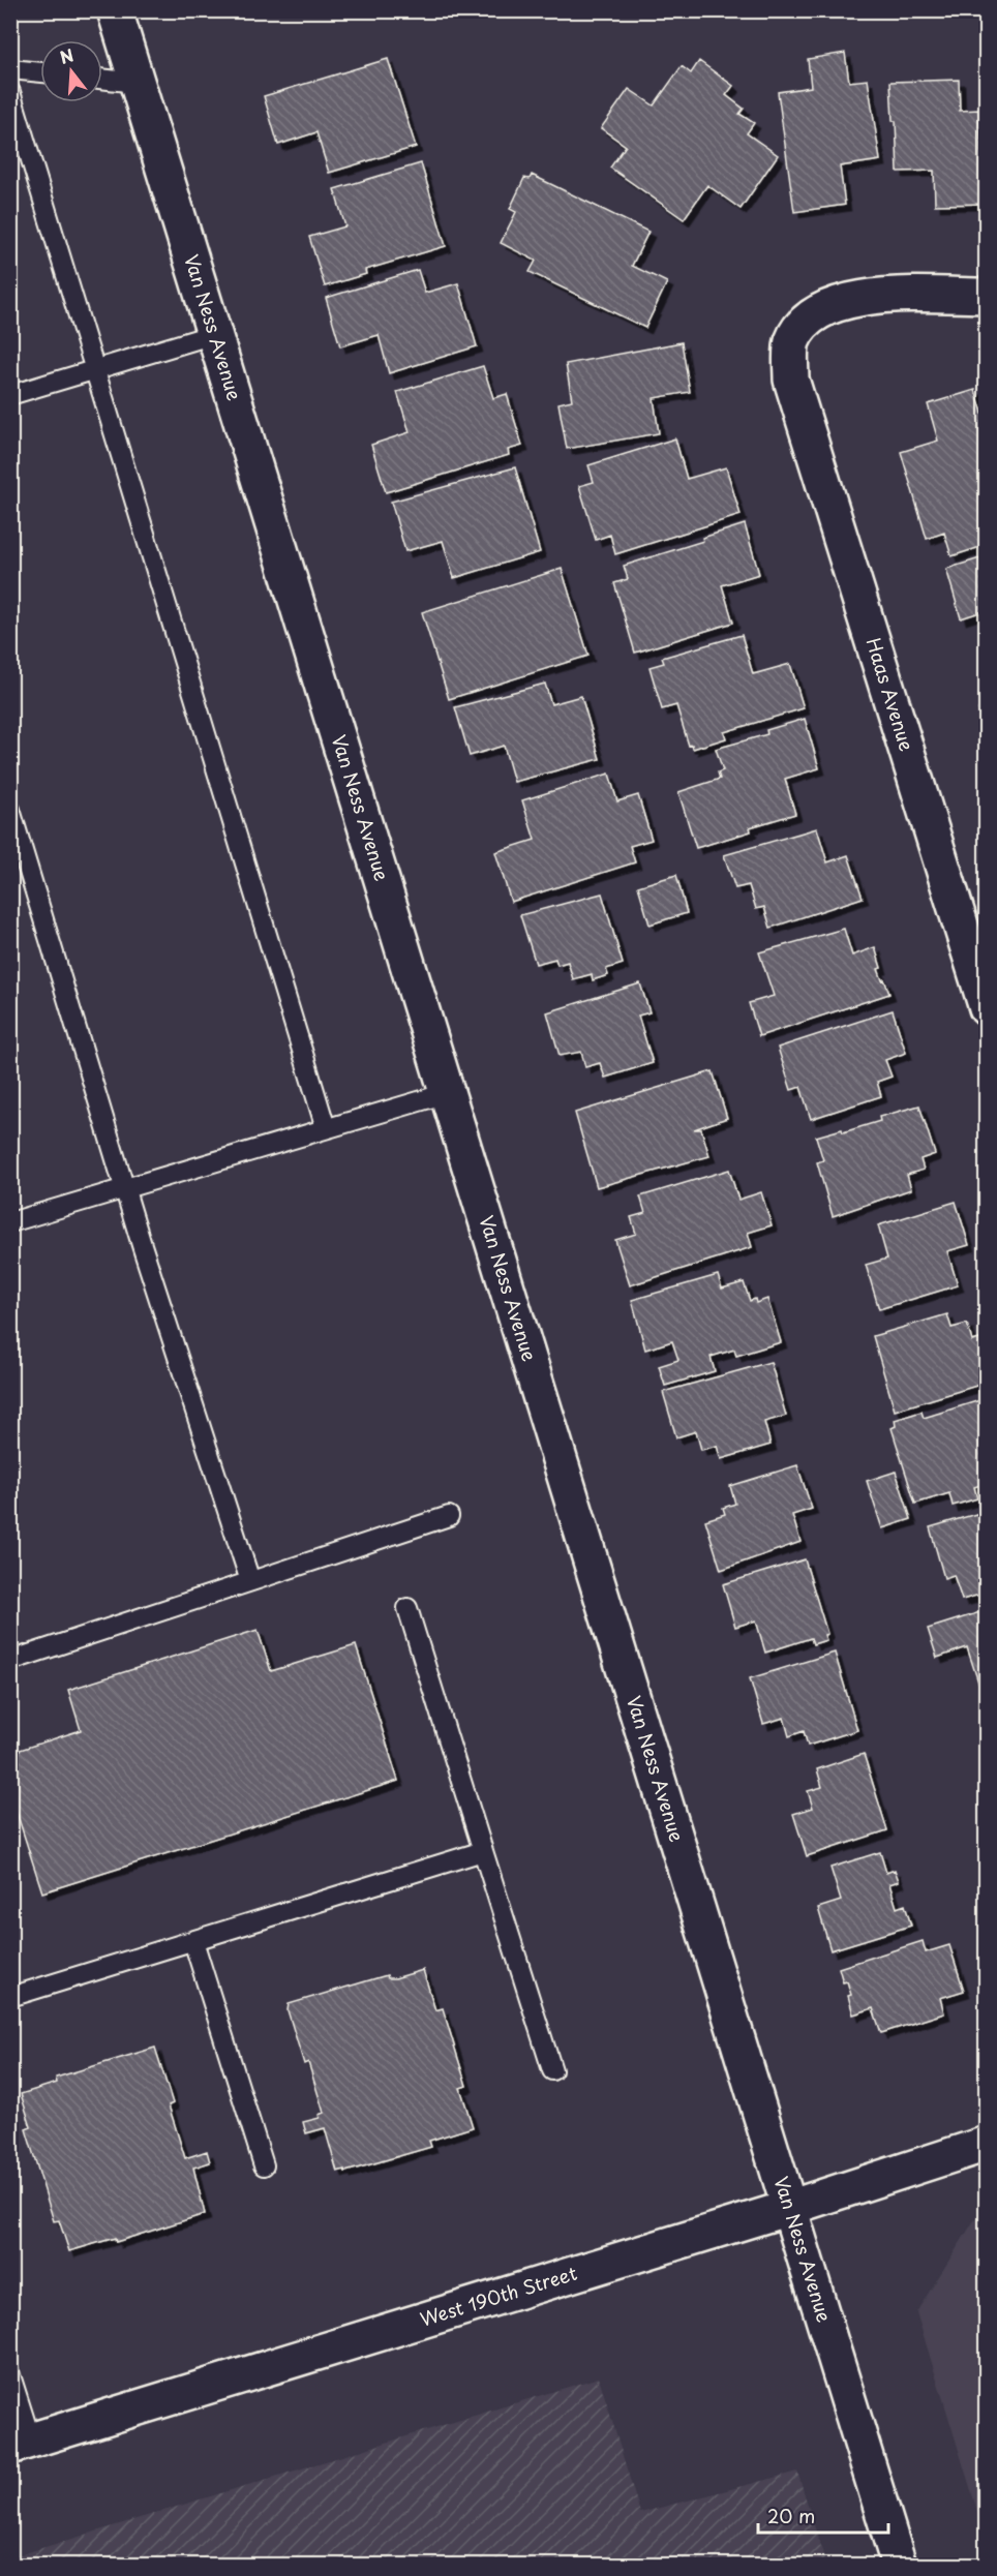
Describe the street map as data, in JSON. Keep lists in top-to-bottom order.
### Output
{
  "streets": {
    "main road": ["Van Ness Avenue", "Haas Avenue", "West 190th Street"]
  },
  "crossings": [
    ["Van Ness Avenue", "West 190th Street"]
  ],
  "scale_bar": "20 m",
  "north": "top"
}
